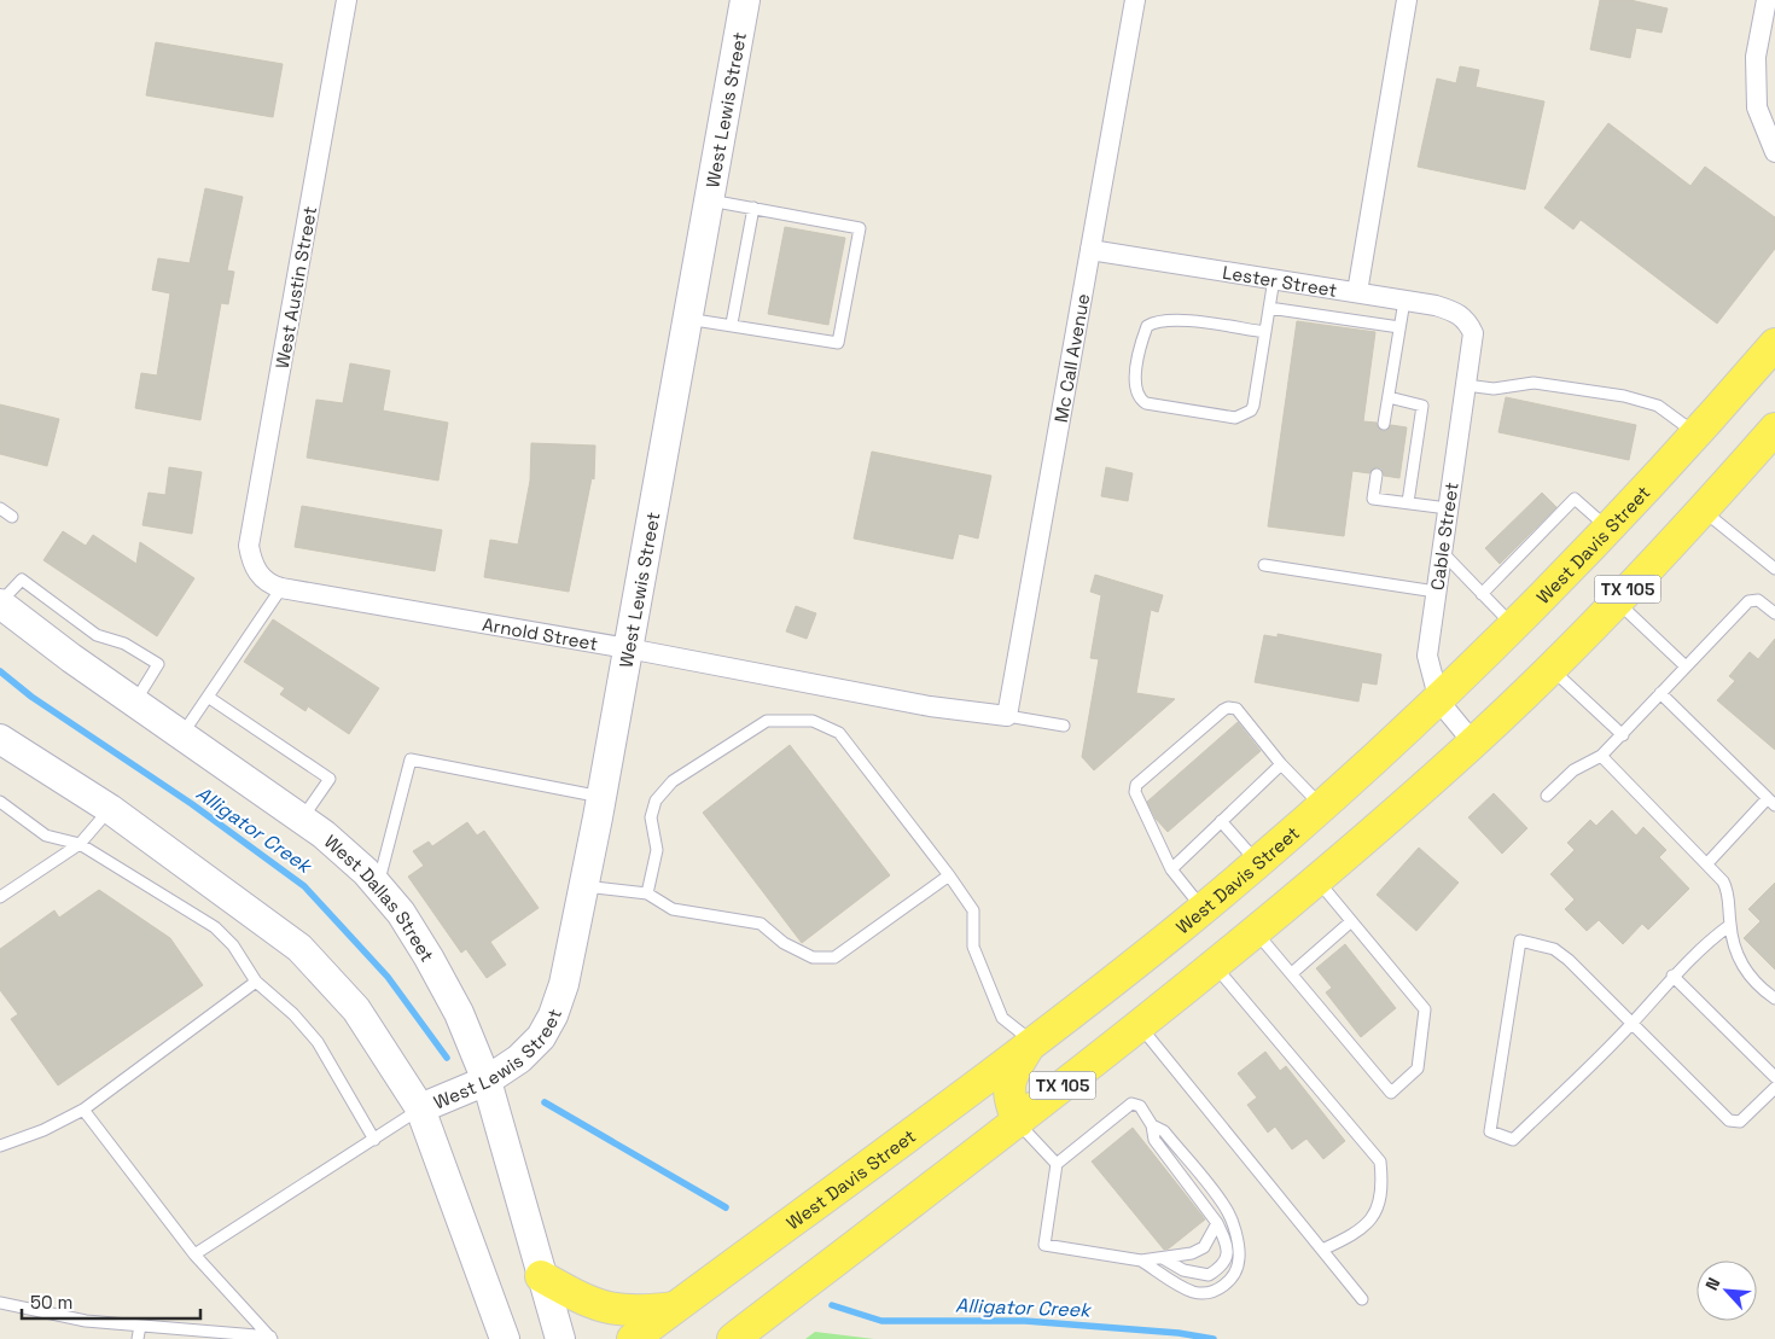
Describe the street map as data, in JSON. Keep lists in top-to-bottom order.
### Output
{
  "streets": {
    "main road": ["West Davis Street", "TX 105"],
    "street": [
      "West Lewis Street",
      "Lester Street",
      "West Austin Street",
      "Mc Call Avenue",
      "Cable Street",
      "Arnold Street",
      "West Dallas Street"
    ]
  },
  "crossings": [
    ["West Lewis Street", "Arnold Street"],
    ["West Lewis Street", "West Dallas Street"],
    ["Lester Street", "Mc Call Avenue"],
    ["Lester Street", "Cable Street"],
    ["West Austin Street", "Arnold Street"],
    ["Mc Call Avenue", "Arnold Street"],
    ["Cable Street", "West Davis Street"],
    ["Cable Street", "TX 105"]
  ],
  "water": ["Alligator Creek"],
  "scale_bar": "50 m",
  "north": "top left"
}
